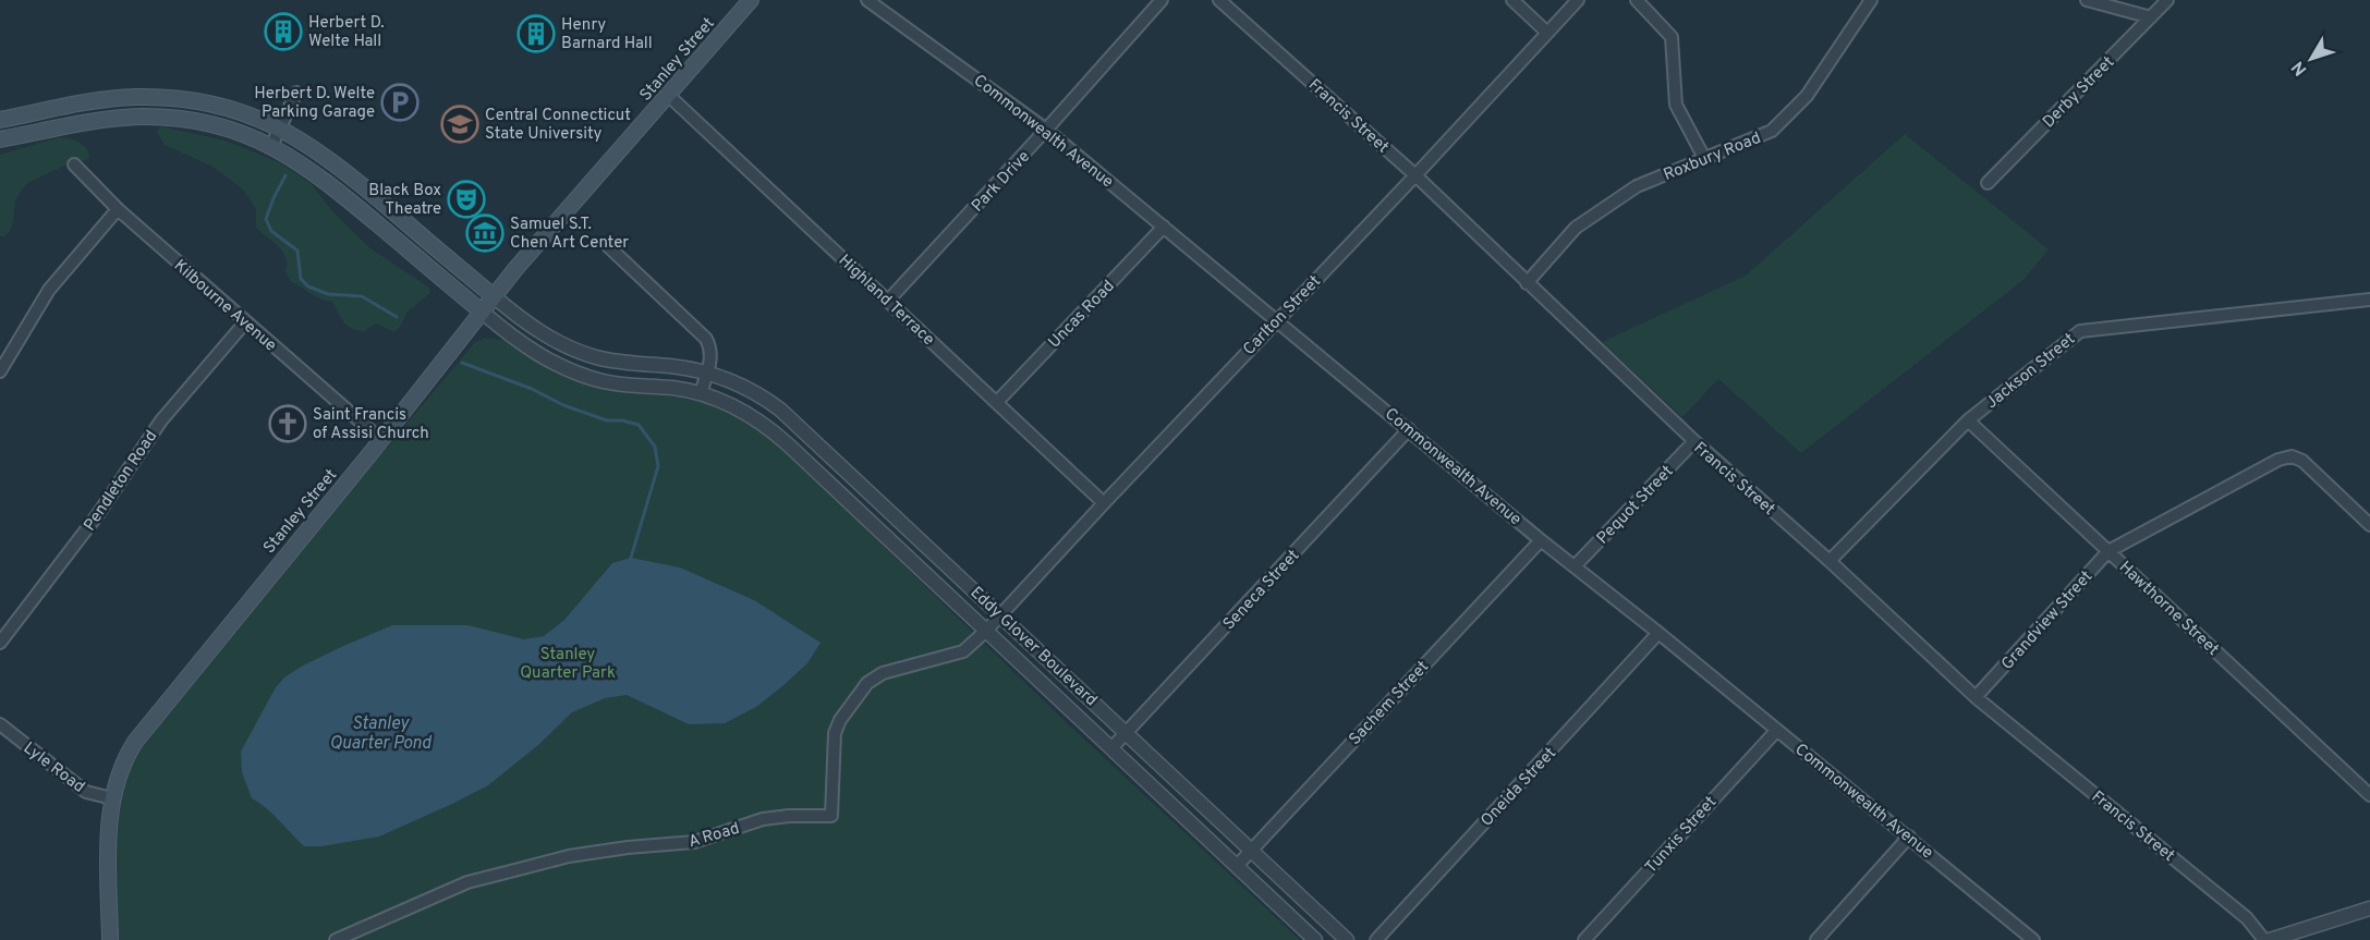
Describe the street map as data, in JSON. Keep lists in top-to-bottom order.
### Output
{
  "streets": {
    "main road": ["Stanley Street"],
    "street": [
      "Derby Street",
      "Francis Street",
      "Commonwealth Avenue",
      "Roxbury Road",
      "Park Drive",
      "Highland Terrace",
      "Kilbourne Avenue",
      "Uncas Road",
      "Carlton Street",
      "Jackson Street",
      "Pendleton Road",
      "Pequot Street",
      "Seneca Street",
      "Hawthorne Street",
      "Grandview Street",
      "Eddy Glover Boulevard",
      "Sachem Street",
      "Lyle Road",
      "Oneida Street",
      "A Road",
      "Tunxis Street"
    ]
  },
  "crossings": [
    ["Stanley Street", "Highland Terrace"],
    ["Stanley Street", "Kilbourne Avenue"],
    ["Stanley Street", "Eddy Glover Boulevard"],
    ["Stanley Street", "Lyle Road"],
    ["Francis Street", "Roxbury Road"],
    ["Francis Street", "Carlton Street"],
    ["Francis Street", "Jackson Street"],
    ["Francis Street", "Pequot Street"],
    ["Francis Street", "Grandview Street"],
    ["Commonwealth Avenue", "Park Drive"],
    ["Commonwealth Avenue", "Uncas Road"],
    ["Commonwealth Avenue", "Carlton Street"],
    ["Commonwealth Avenue", "Pequot Street"],
    ["Commonwealth Avenue", "Seneca Street"],
    ["Commonwealth Avenue", "Sachem Street"],
    ["Commonwealth Avenue", "Oneida Street"],
    ["Commonwealth Avenue", "Tunxis Street"],
    ["Park Drive", "Highland Terrace"],
    ["Highland Terrace", "Uncas Road"],
    ["Highland Terrace", "Carlton Street"],
    ["Kilbourne Avenue", "Pendleton Road"],
    ["Carlton Street", "Eddy Glover Boulevard"],
    ["Carlton Street", "A Road"],
    ["Jackson Street", "Hawthorne Street"],
    ["Seneca Street", "Eddy Glover Boulevard"],
    ["Hawthorne Street", "Grandview Street"],
    ["Eddy Glover Boulevard", "Sachem Street"],
    ["Eddy Glover Boulevard", "A Road"]
  ],
  "water": ["Stanley Quarter Pond"],
  "parks": ["Stanley Quarter Park"],
  "places": {
    "building": ["Herbert D. Welte Hall", "Henry Barnard Hall"],
    "parking": ["Herbert D. Welte Parking Garage"],
    "school or university": ["Central Connecticut State University"],
    "theatre": ["Black Box Theatre"],
    "museum": ["Samuel S.T. Chen Art Center"],
    "church": ["Saint Francis of Assisi Church"]
  },
  "north": "bottom left"
}
